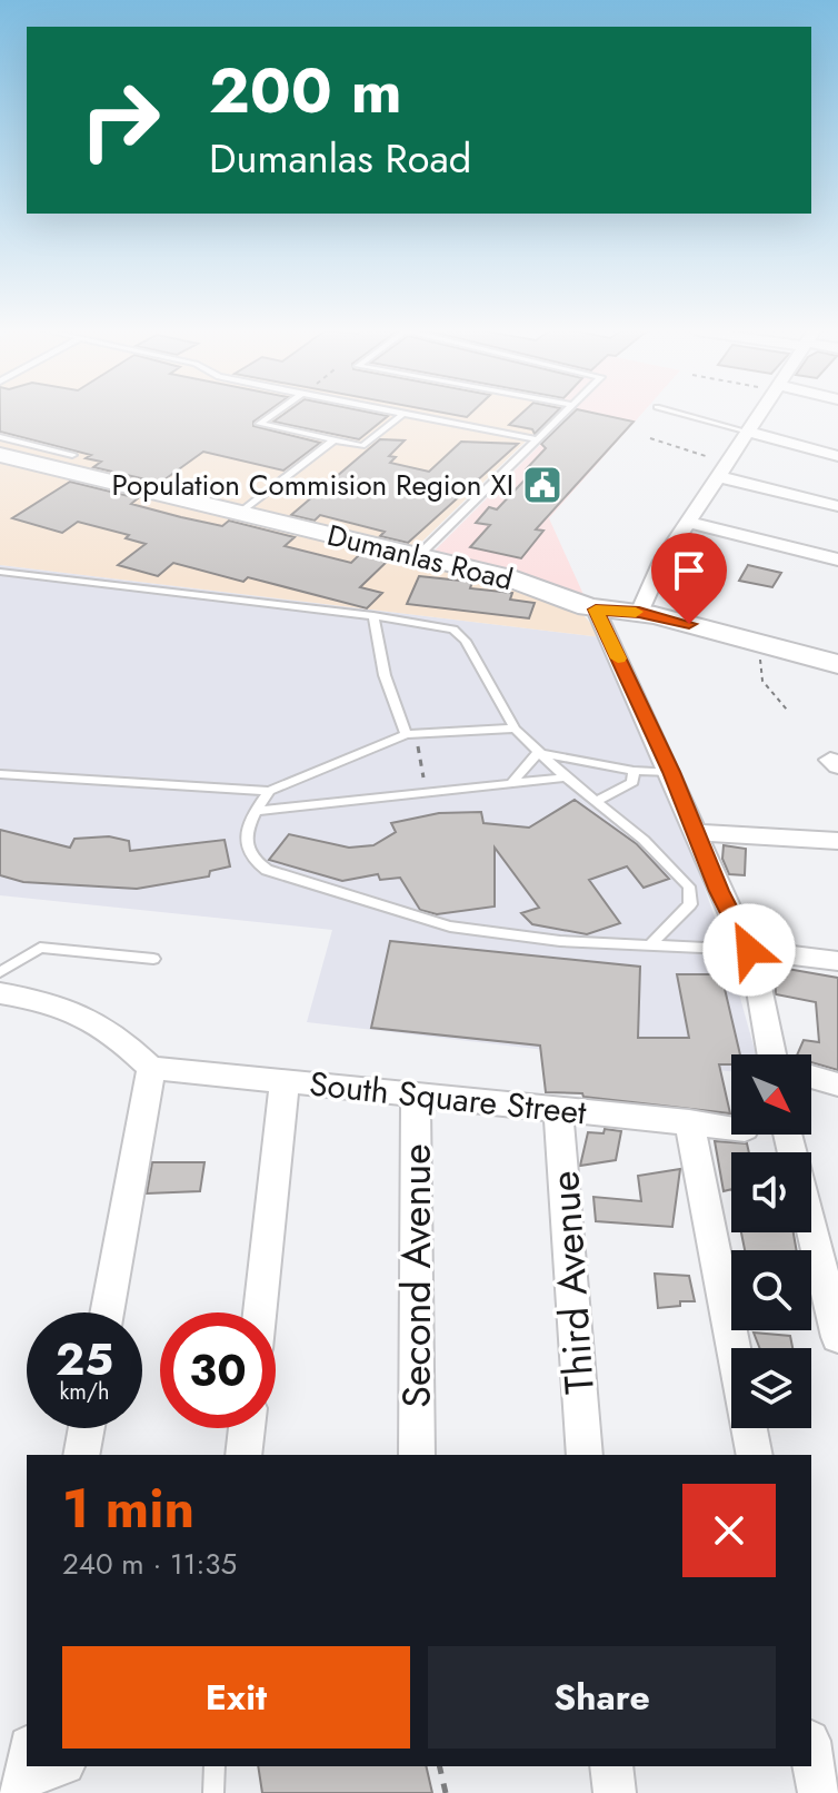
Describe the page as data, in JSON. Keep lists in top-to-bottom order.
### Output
{
  "streets": {
    "main road": ["Dumanlas Road"],
    "street": ["South Square Street", "Second Avenue", "Third Avenue"]
  },
  "crossings": [
    ["South Square Street", "Second Avenue"],
    ["South Square Street", "Third Avenue"]
  ],
  "places": {
    "public building": ["Population Commision Region XI"]
  },
  "north": "bottom right",
  "page": {
    "turn": ["200 m", "Dumanlas Road"],
    "speed": "25 km/h",
    "limit": "30",
    "heading": ["1 min", "240 m · 11:35"],
    "buttons": ["Exit", "Share"]
  }
}
